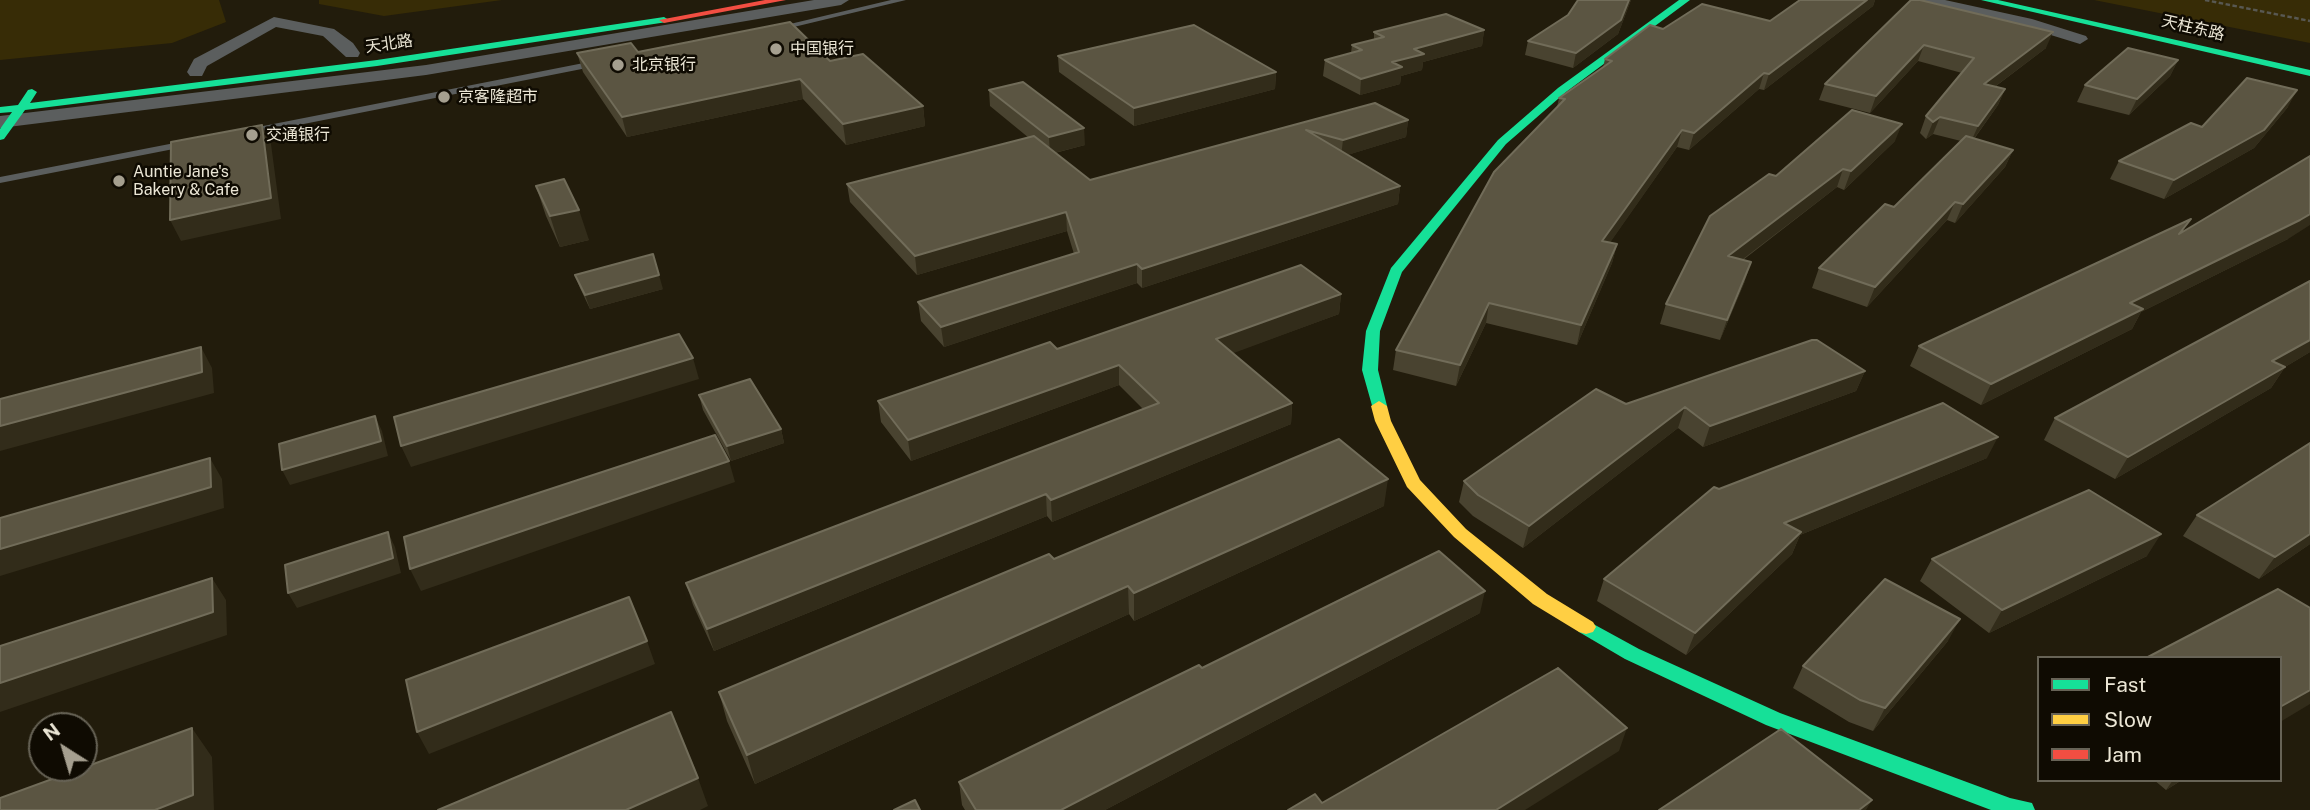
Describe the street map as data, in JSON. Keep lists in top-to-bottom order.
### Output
{
  "streets": {
    "main road": ["天柱东路", "天北路"]
  },
  "places": [
    "中国银行",
    "北京银行",
    "京客隆超市",
    "交通银行",
    "Auntie Jane's Bakery & Cafe"
  ],
  "legend": ["Fast", "Slow", "Jam"],
  "north": "top left"
}
